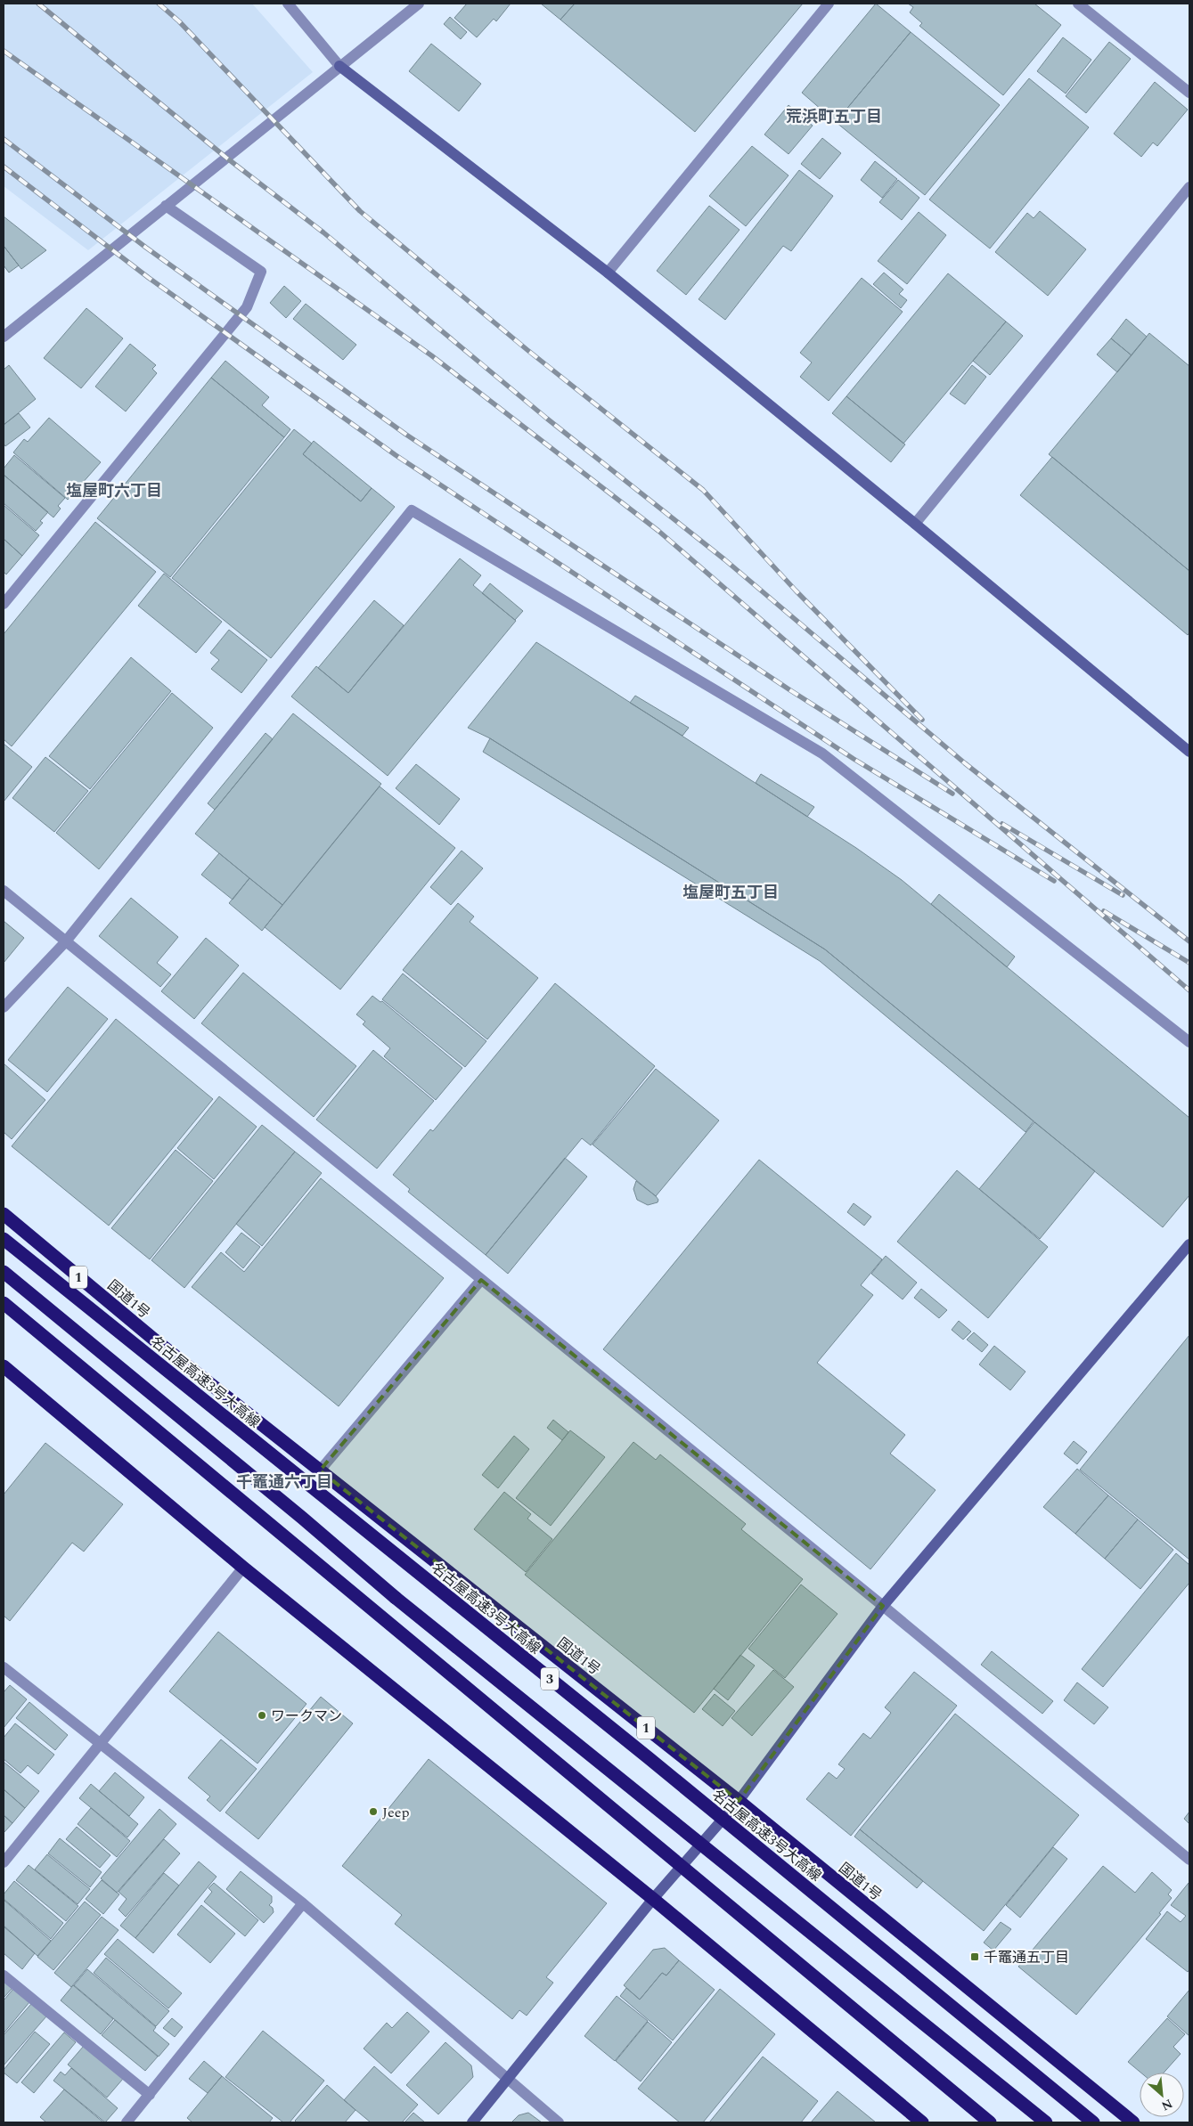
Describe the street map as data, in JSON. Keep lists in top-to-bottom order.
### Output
{
  "streets": {
    "highway": [
      "1",
      "国道1号",
      "名古屋高速3号大高線",
      "3"
    ]
  },
  "districts": [
    "荒浜町五丁目",
    "塩屋町六丁目",
    "塩屋町五丁目",
    "千竈通六丁目"
  ],
  "places": {
    "other": ["ワークマン", "Jeep"],
    "transit": ["千竈通五丁目"]
  },
  "north": "bottom right"
}
